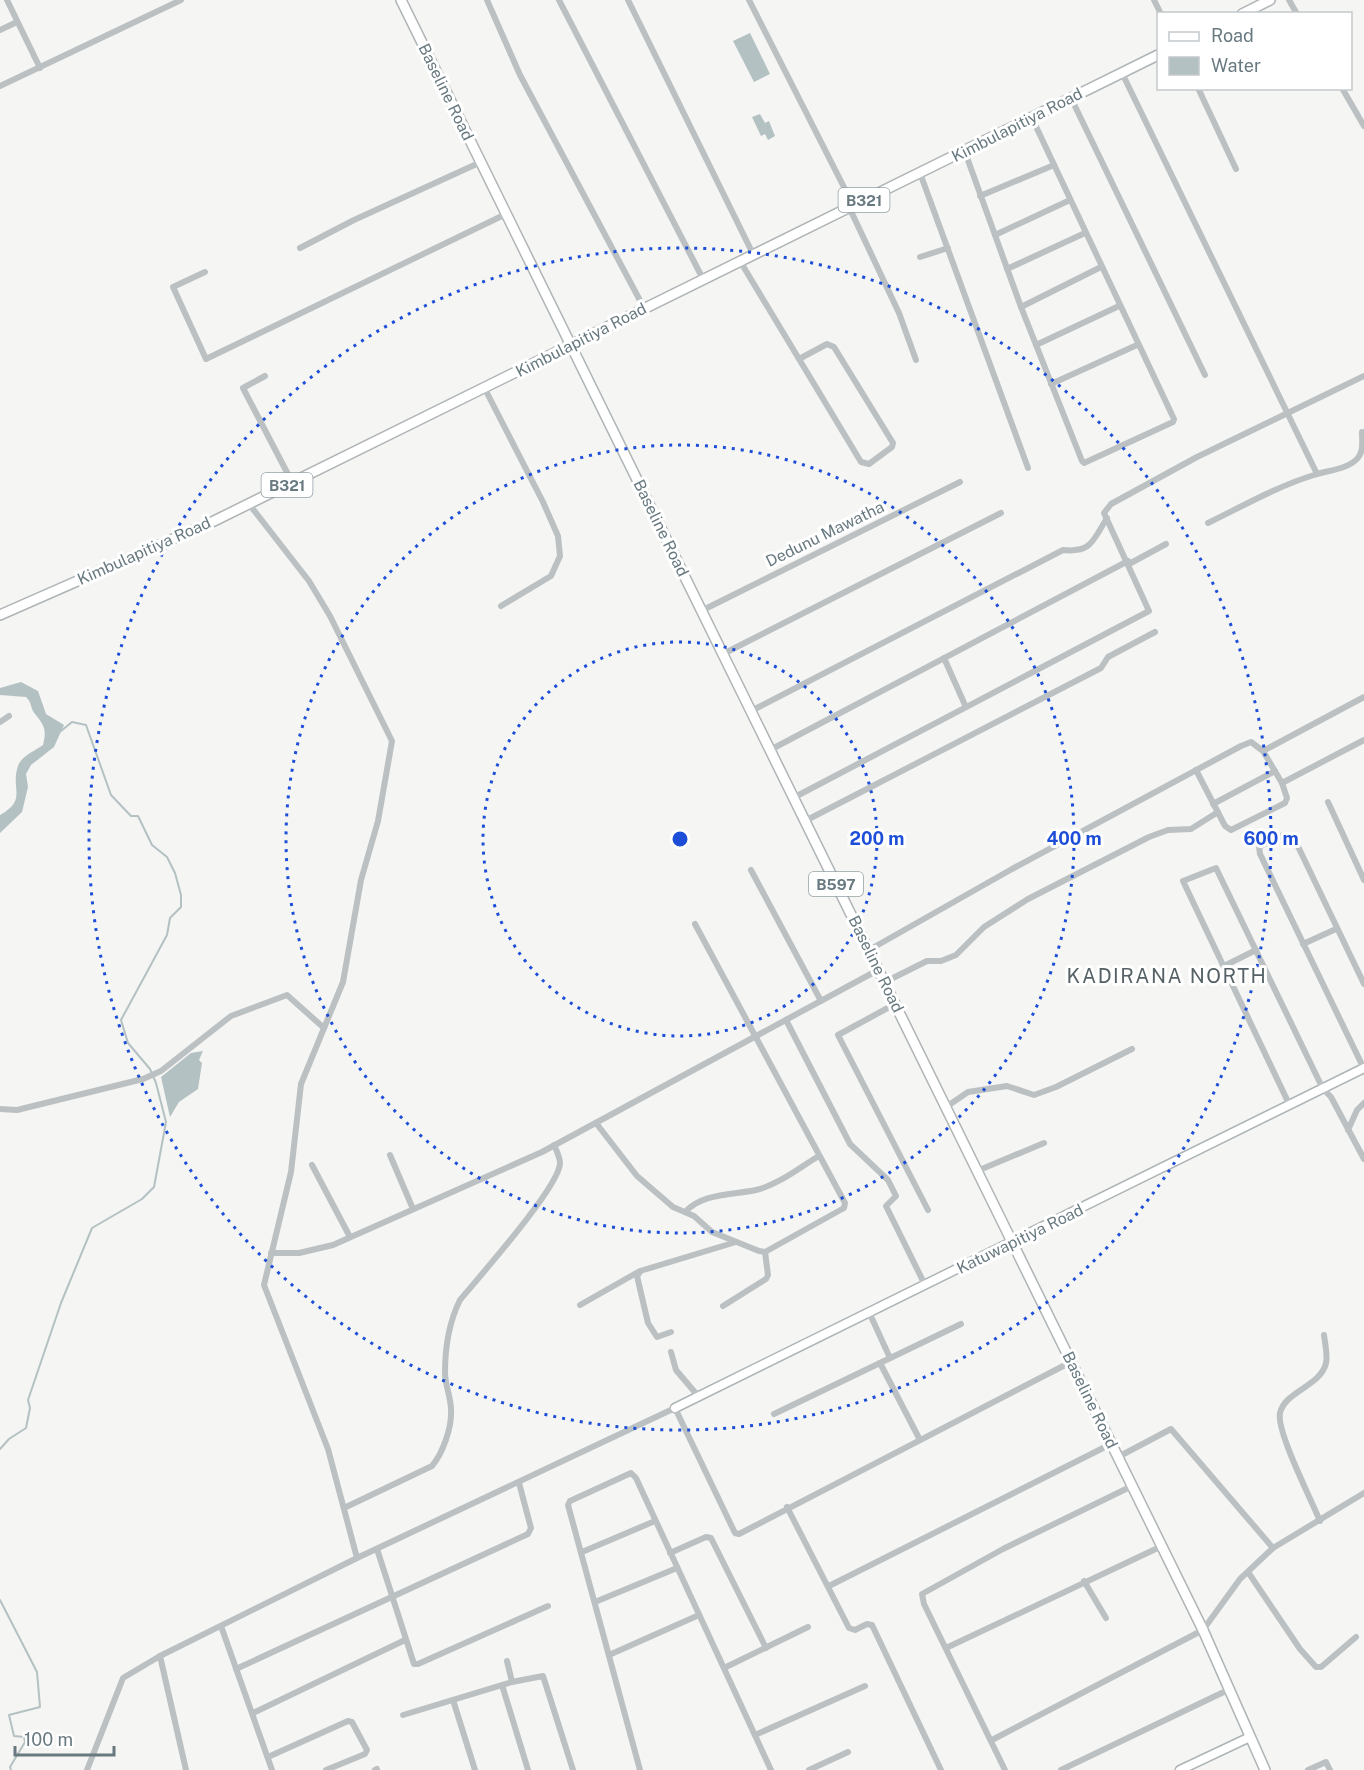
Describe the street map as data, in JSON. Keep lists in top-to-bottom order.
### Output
{
  "streets": {
    "main road": [
      "Baseline Road",
      "Kimbulapitiya Road",
      "B321",
      "B597"
    ],
    "street": ["Dedunu Mawatha", "Katuwapitiya Road"]
  },
  "crossings": [
    ["Baseline Road", "Kimbulapitiya Road"],
    ["Baseline Road", "Dedunu Mawatha"],
    ["Baseline Road", "Katuwapitiya Road"]
  ],
  "districts": ["KADIRANA NORTH"],
  "legend": ["Road", "Water"],
  "scale_bar": "100 m",
  "rings": ["200 m", "400 m", "600 m"]
}
